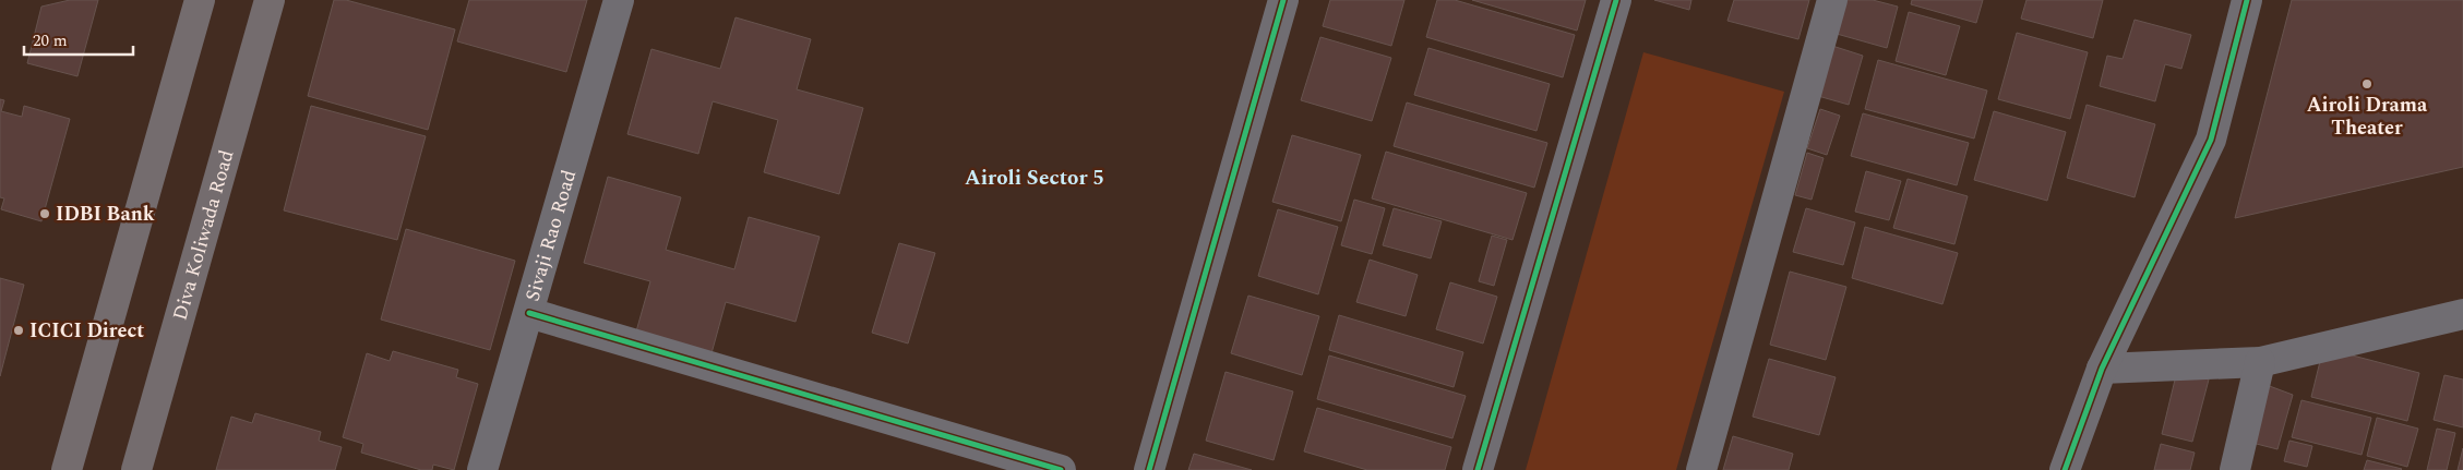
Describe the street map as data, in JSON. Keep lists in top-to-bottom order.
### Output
{
  "streets": {
    "main road": ["Diva Koliwada Road"],
    "street": ["Sivaji Rao Road"]
  },
  "districts": ["Airoli Sector 5"],
  "places": ["Airoli Drama Theater", "IDBI Bank", "ICICI Direct"],
  "scale_bar": "20 m"
}
